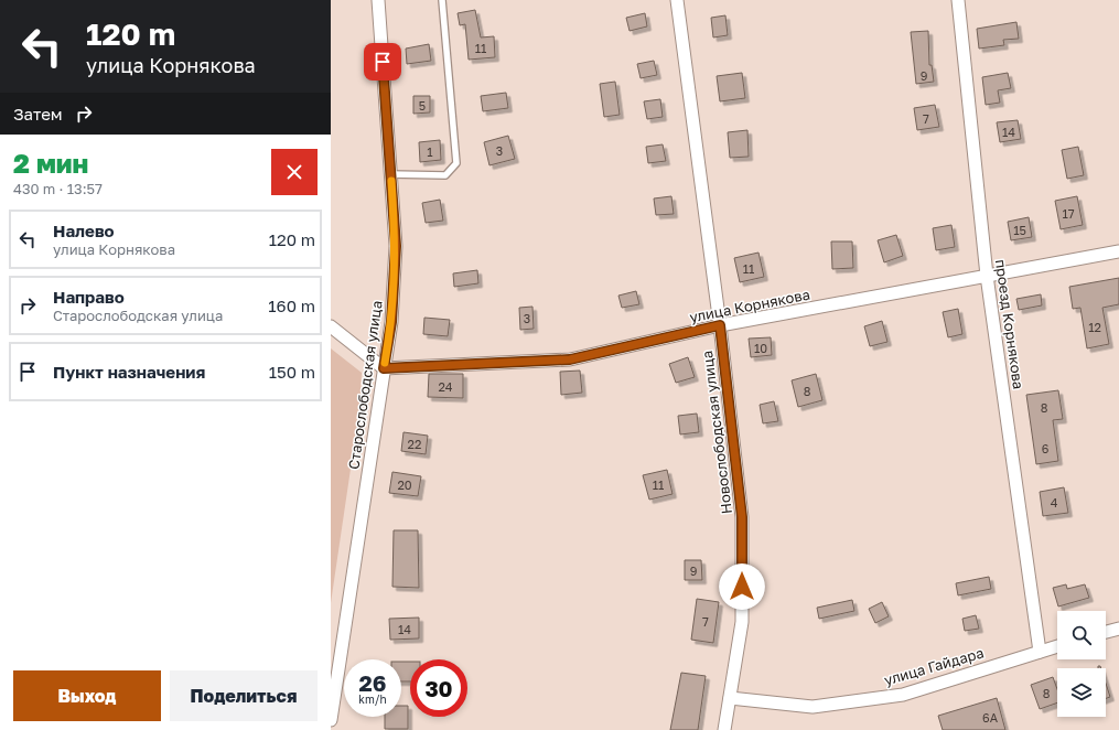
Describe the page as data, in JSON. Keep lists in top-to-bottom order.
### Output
{
  "streets": {
    "street": [
      "улица Корнякова",
      "проезд Корнякова",
      "Старослободская улица",
      "Новослободская улица",
      "улица Гайдара"
    ]
  },
  "crossings": [
    ["улица Корнякова", "проезд Корнякова"],
    ["улица Корнякова", "Старослободская улица"],
    ["улица Корнякова", "Новослободская улица"],
    ["проезд Корнякова", "улица Гайдара"],
    ["Новослободская улица", "улица Гайдара"]
  ],
  "house_numbers": [
    "11",
    "9",
    "5",
    "7",
    "14",
    "3",
    "1",
    "17",
    "15",
    "11",
    "3",
    "12",
    "10",
    "24",
    "8",
    "8",
    "22",
    "6",
    "20",
    "11",
    "4",
    "9",
    "7",
    "14",
    "8",
    "6А"
  ],
  "page": {
    "turn": ["120 m", "улица Корнякова"],
    "then": "Затем",
    "heading": ["2 мин", "430 m · 13:57"],
    "list": [
      {
        "name": "Налево",
        "note": "улица Корнякова",
        "value": "120 m"
      },
      {
        "name": "Направо",
        "note": "Старослободская улица",
        "value": "160 m"
      },
      {
        "name": "Пункт назначения",
        "value": "150 m"
      }
    ],
    "speed": "26 km/h",
    "limit": "30",
    "buttons": ["Выход", "Поделиться"]
  }
}
